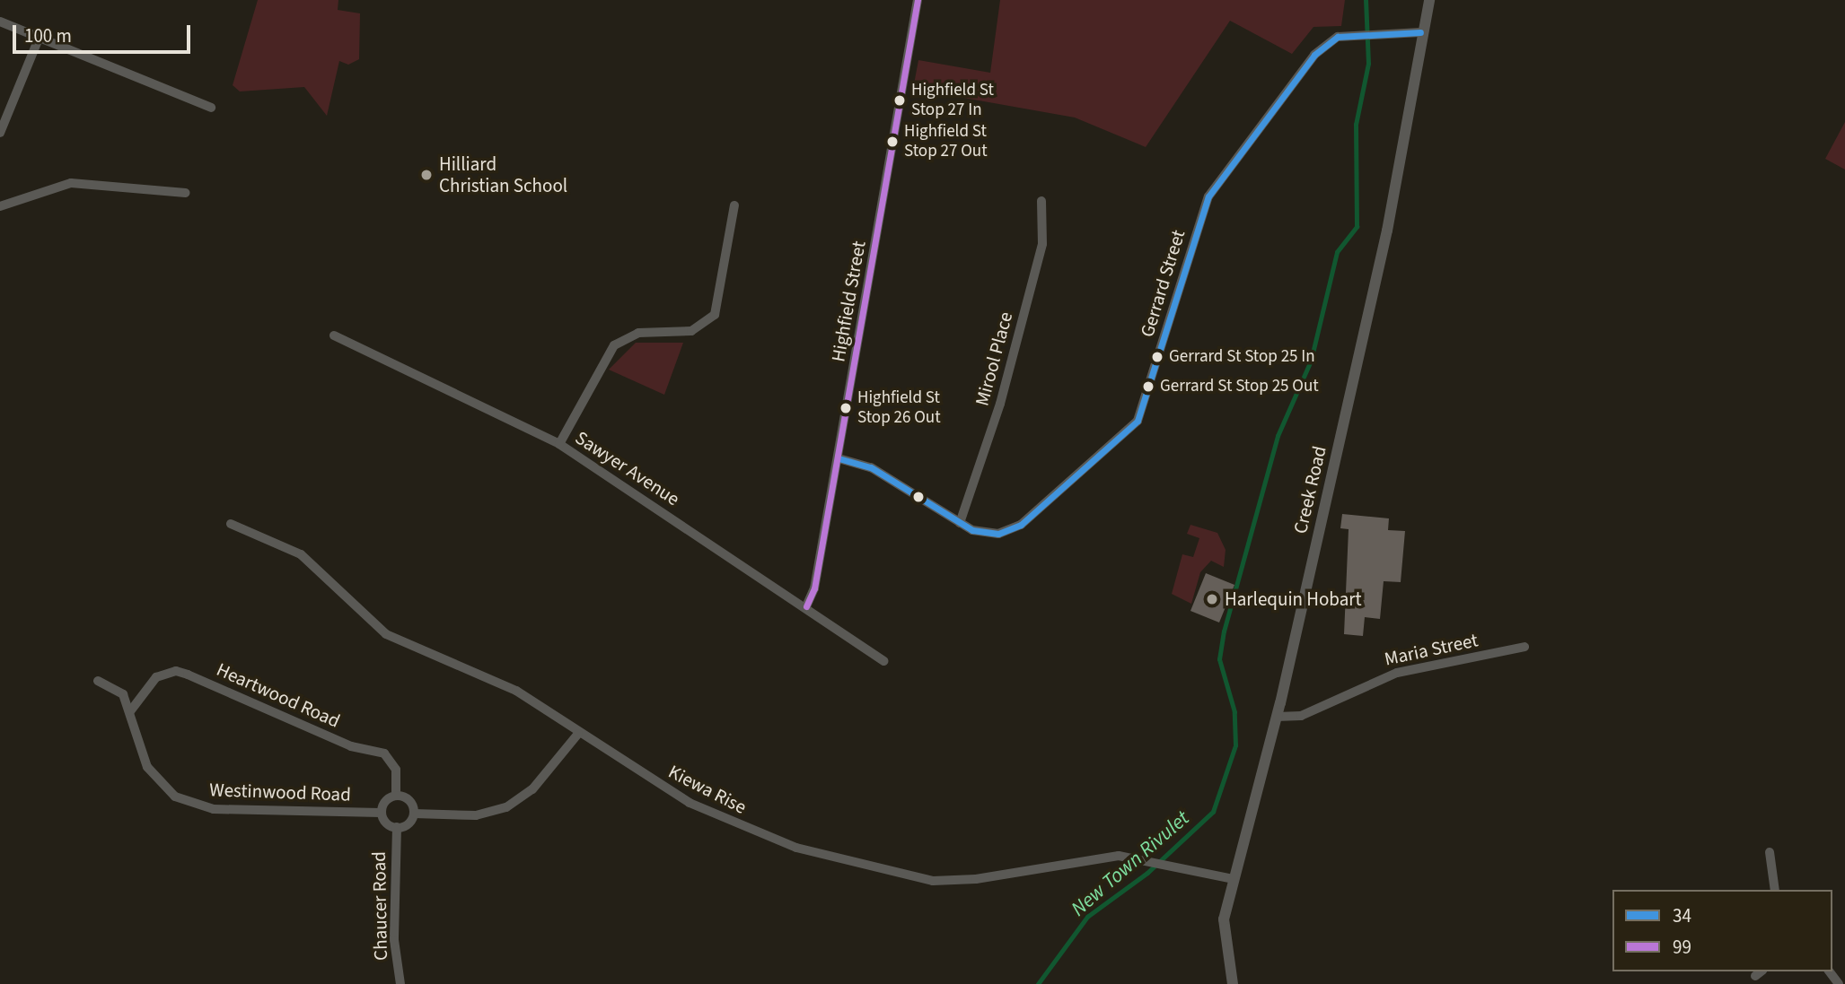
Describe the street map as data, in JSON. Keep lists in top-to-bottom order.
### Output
{
  "streets": {
    "street": [
      "Gerrard Street",
      "Highfield Street",
      "Mirool Place",
      "Sawyer Avenue",
      "Creek Road",
      "Maria Street",
      "Heartwood Road",
      "Kiewa Rise",
      "Westinwood Road",
      "Chaucer Road"
    ]
  },
  "crossings": [
    ["Gerrard Street", "Highfield Street"],
    ["Gerrard Street", "Mirool Place"],
    ["Gerrard Street", "Creek Road"],
    ["Highfield Street", "Sawyer Avenue"],
    ["Creek Road", "Maria Street"],
    ["Creek Road", "Kiewa Rise"],
    ["Heartwood Road", "Westinwood Road"]
  ],
  "water": ["New Town Rivulet"],
  "places": [
    "Highfield St Stop 27 In",
    "Highfield St Stop 27 Out",
    "Hilliard Christian School",
    "Gerrard St Stop 25 In",
    "Gerrard St Stop 25 Out",
    "Highfield St Stop 26 Out",
    "Harlequin Hobart"
  ],
  "lines": ["transit line 99", "transit line 34"],
  "legend": ["34", "99"],
  "scale_bar": "100 m"
}
